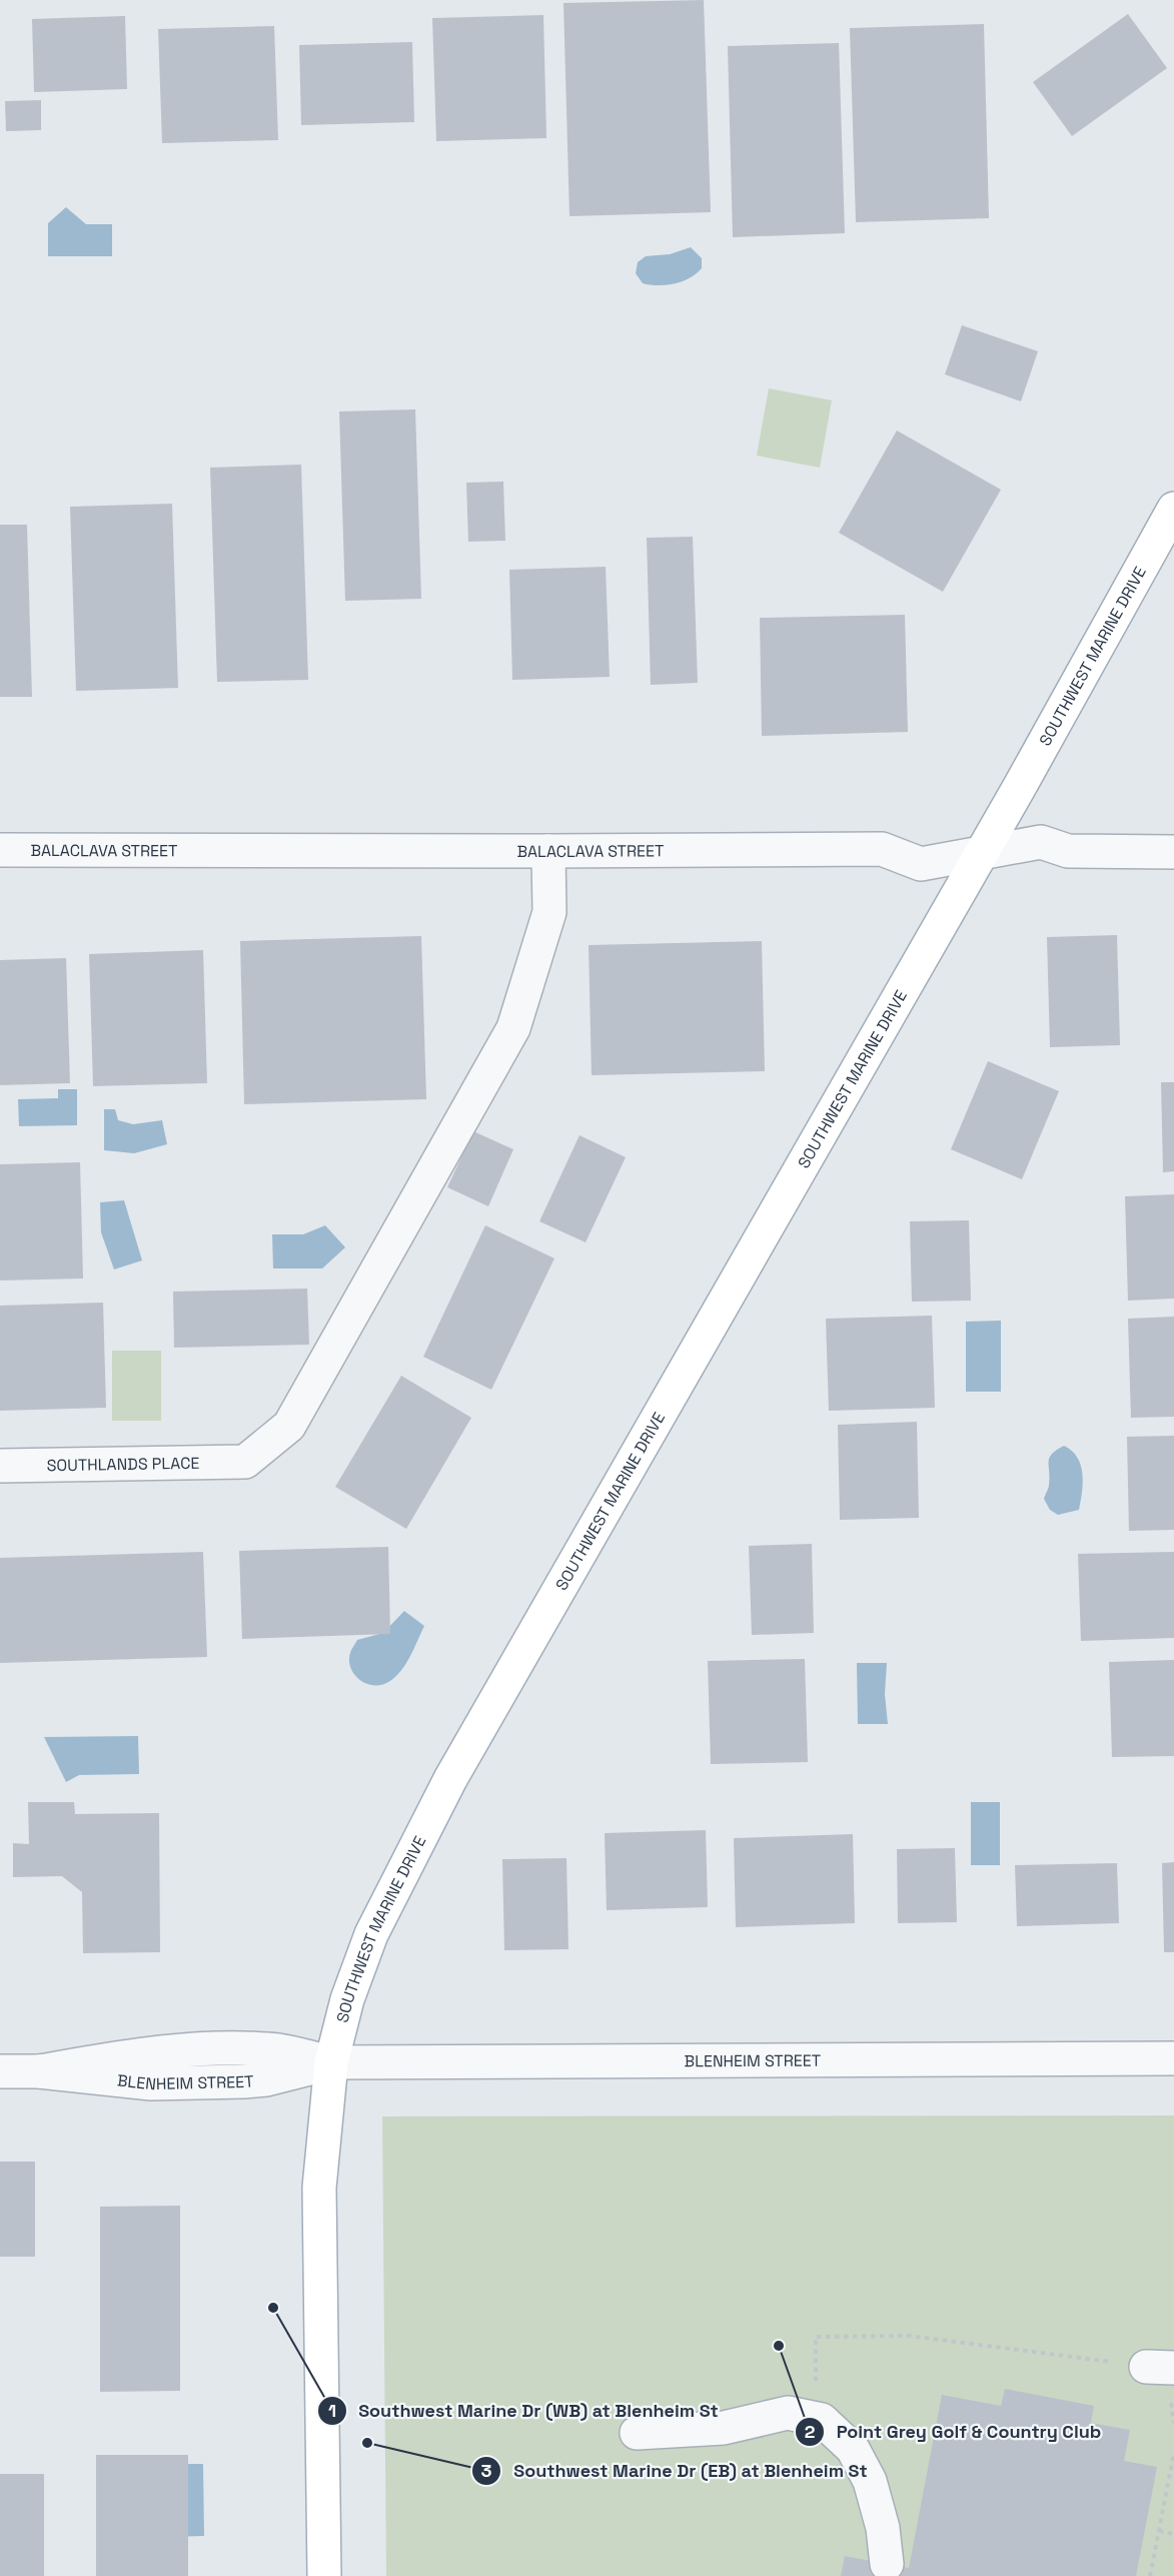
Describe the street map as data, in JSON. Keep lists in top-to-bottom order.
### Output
{
  "streets": {
    "main road": ["SOUTHWEST MARINE DRIVE"],
    "street": ["BALACLAVA STREET", "SOUTHLANDS PLACE", "BLENHEIM STREET"]
  },
  "crossings": [
    ["SOUTHWEST MARINE DRIVE", "BALACLAVA STREET"],
    ["SOUTHWEST MARINE DRIVE", "BLENHEIM STREET"],
    ["BALACLAVA STREET", "SOUTHLANDS PLACE"]
  ],
  "places": ["Southwest Marine Dr (WB) at Blenheim St", "Point Grey Golf & Country Club", "Southwest Marine Dr (EB) at Blenheim St"]
}
